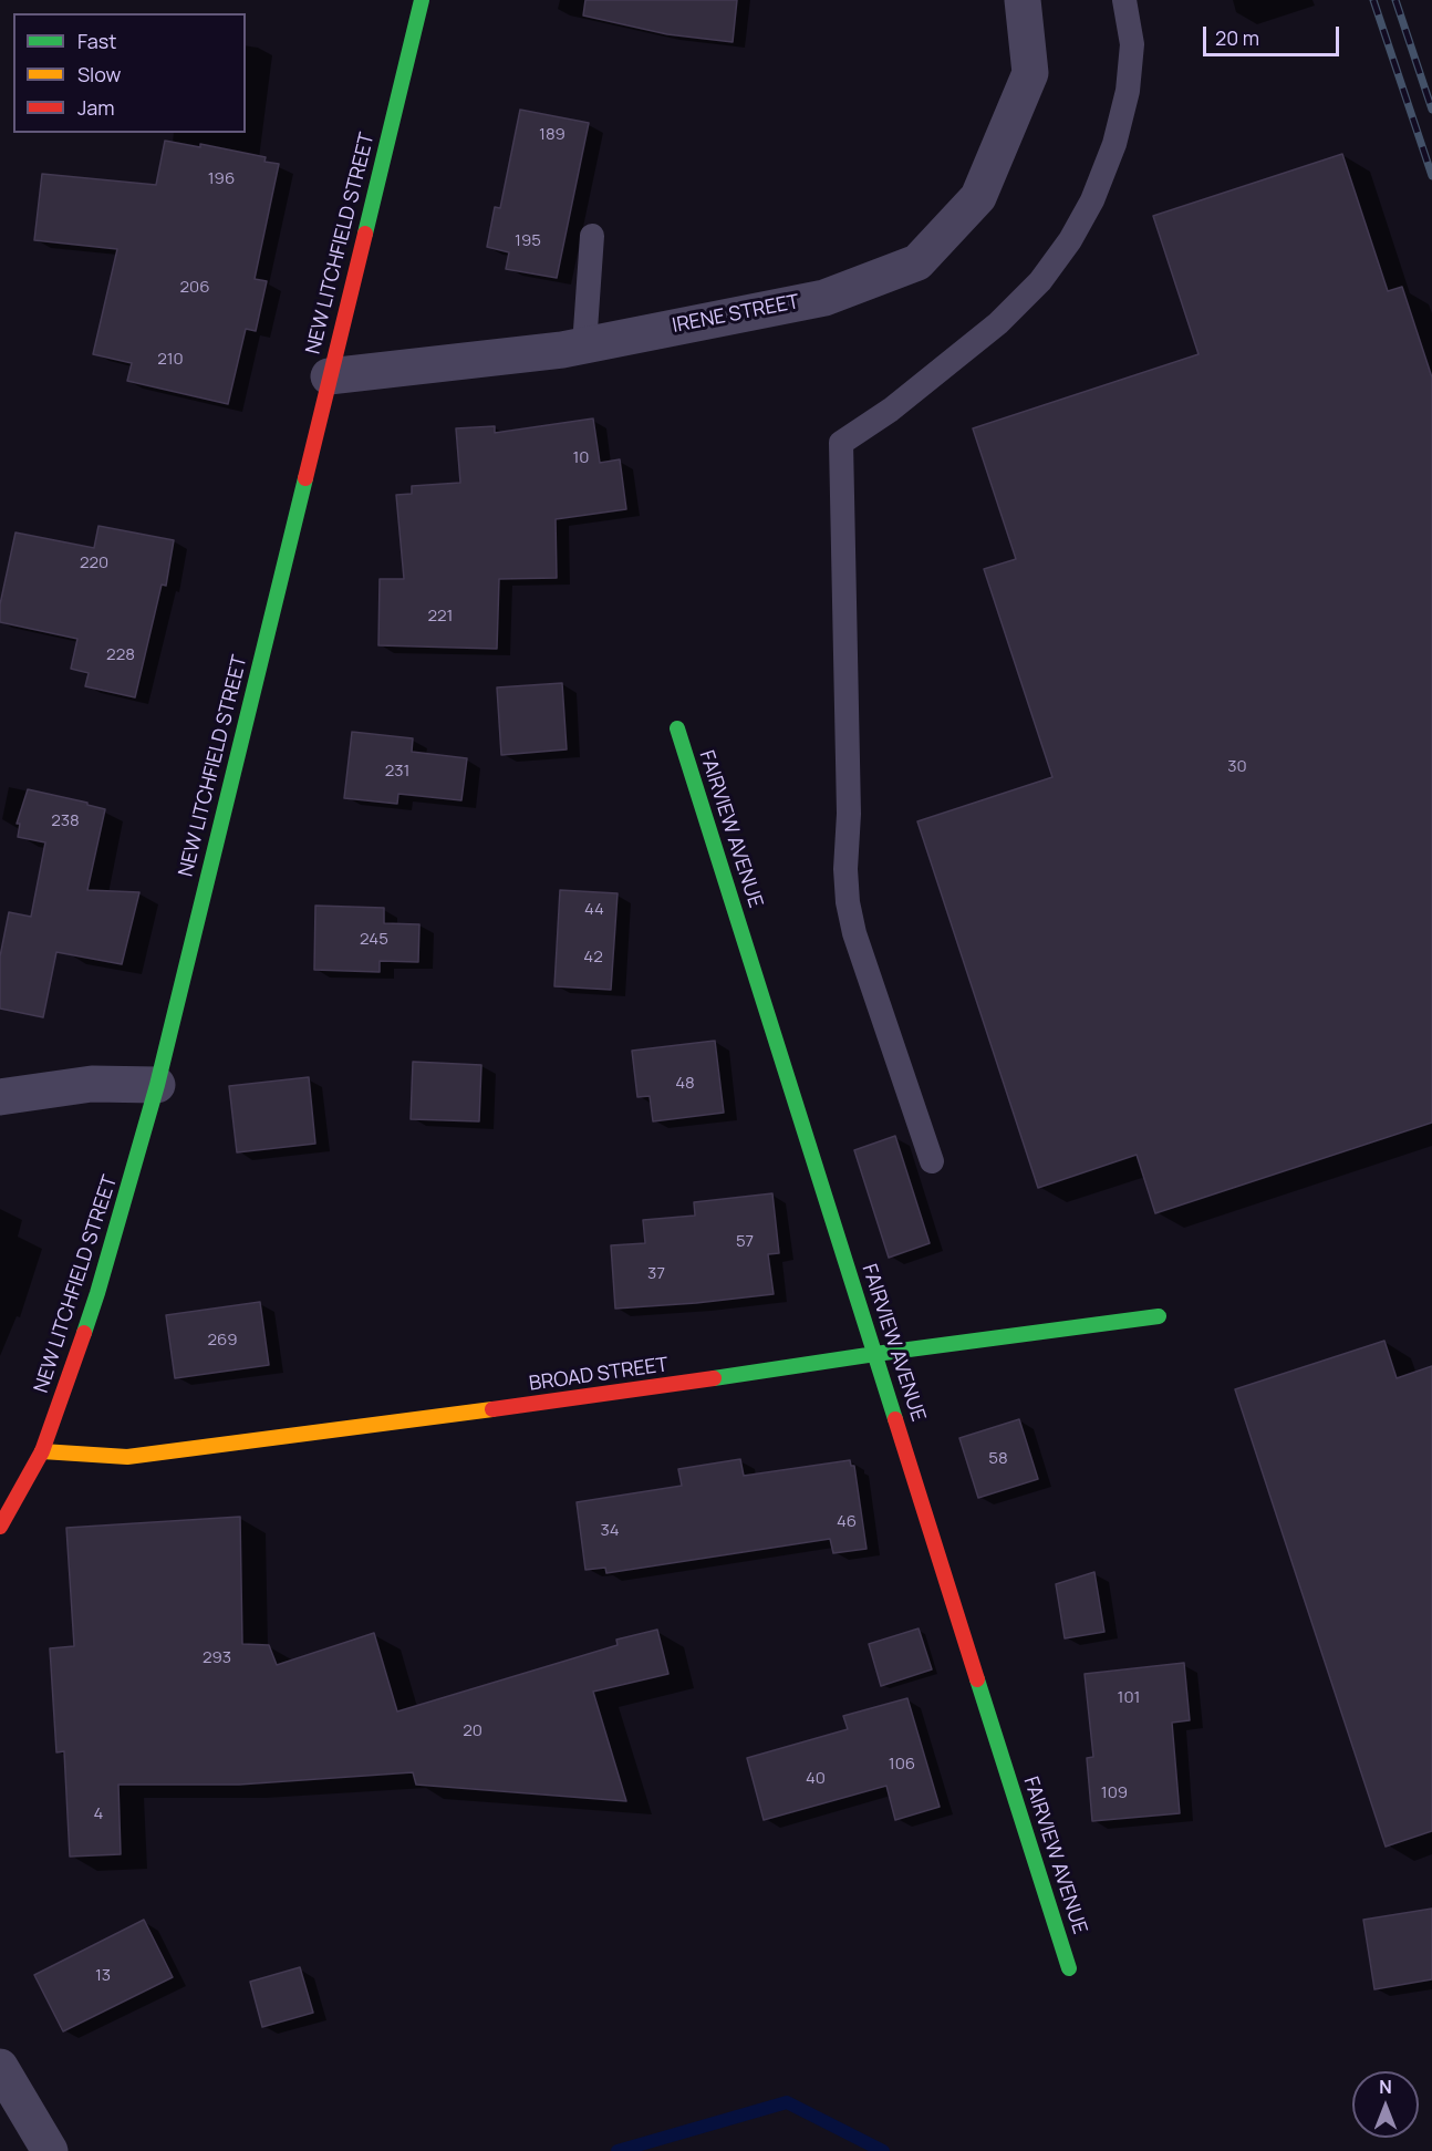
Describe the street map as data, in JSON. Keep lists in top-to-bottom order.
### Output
{
  "streets": {
    "main road": ["NEW LITCHFIELD STREET", "FAIRVIEW AVENUE", "BROAD STREET"],
    "street": ["IRENE STREET"]
  },
  "crossings": [
    ["NEW LITCHFIELD STREET", "IRENE STREET"],
    ["NEW LITCHFIELD STREET", "BROAD STREET"],
    ["FAIRVIEW AVENUE", "BROAD STREET"]
  ],
  "house_numbers": [
    "189",
    "196",
    "195",
    "206",
    "210",
    "10",
    "220",
    "221",
    "228",
    "30",
    "231",
    "238",
    "44",
    "245",
    "42",
    "48",
    "57",
    "37",
    "269",
    "58",
    "46",
    "34",
    "293",
    "101",
    "20",
    "106",
    "40",
    "109",
    "4",
    "13"
  ],
  "legend": ["Fast", "Slow", "Jam"],
  "scale_bar": "20 m",
  "north": "top"
}
